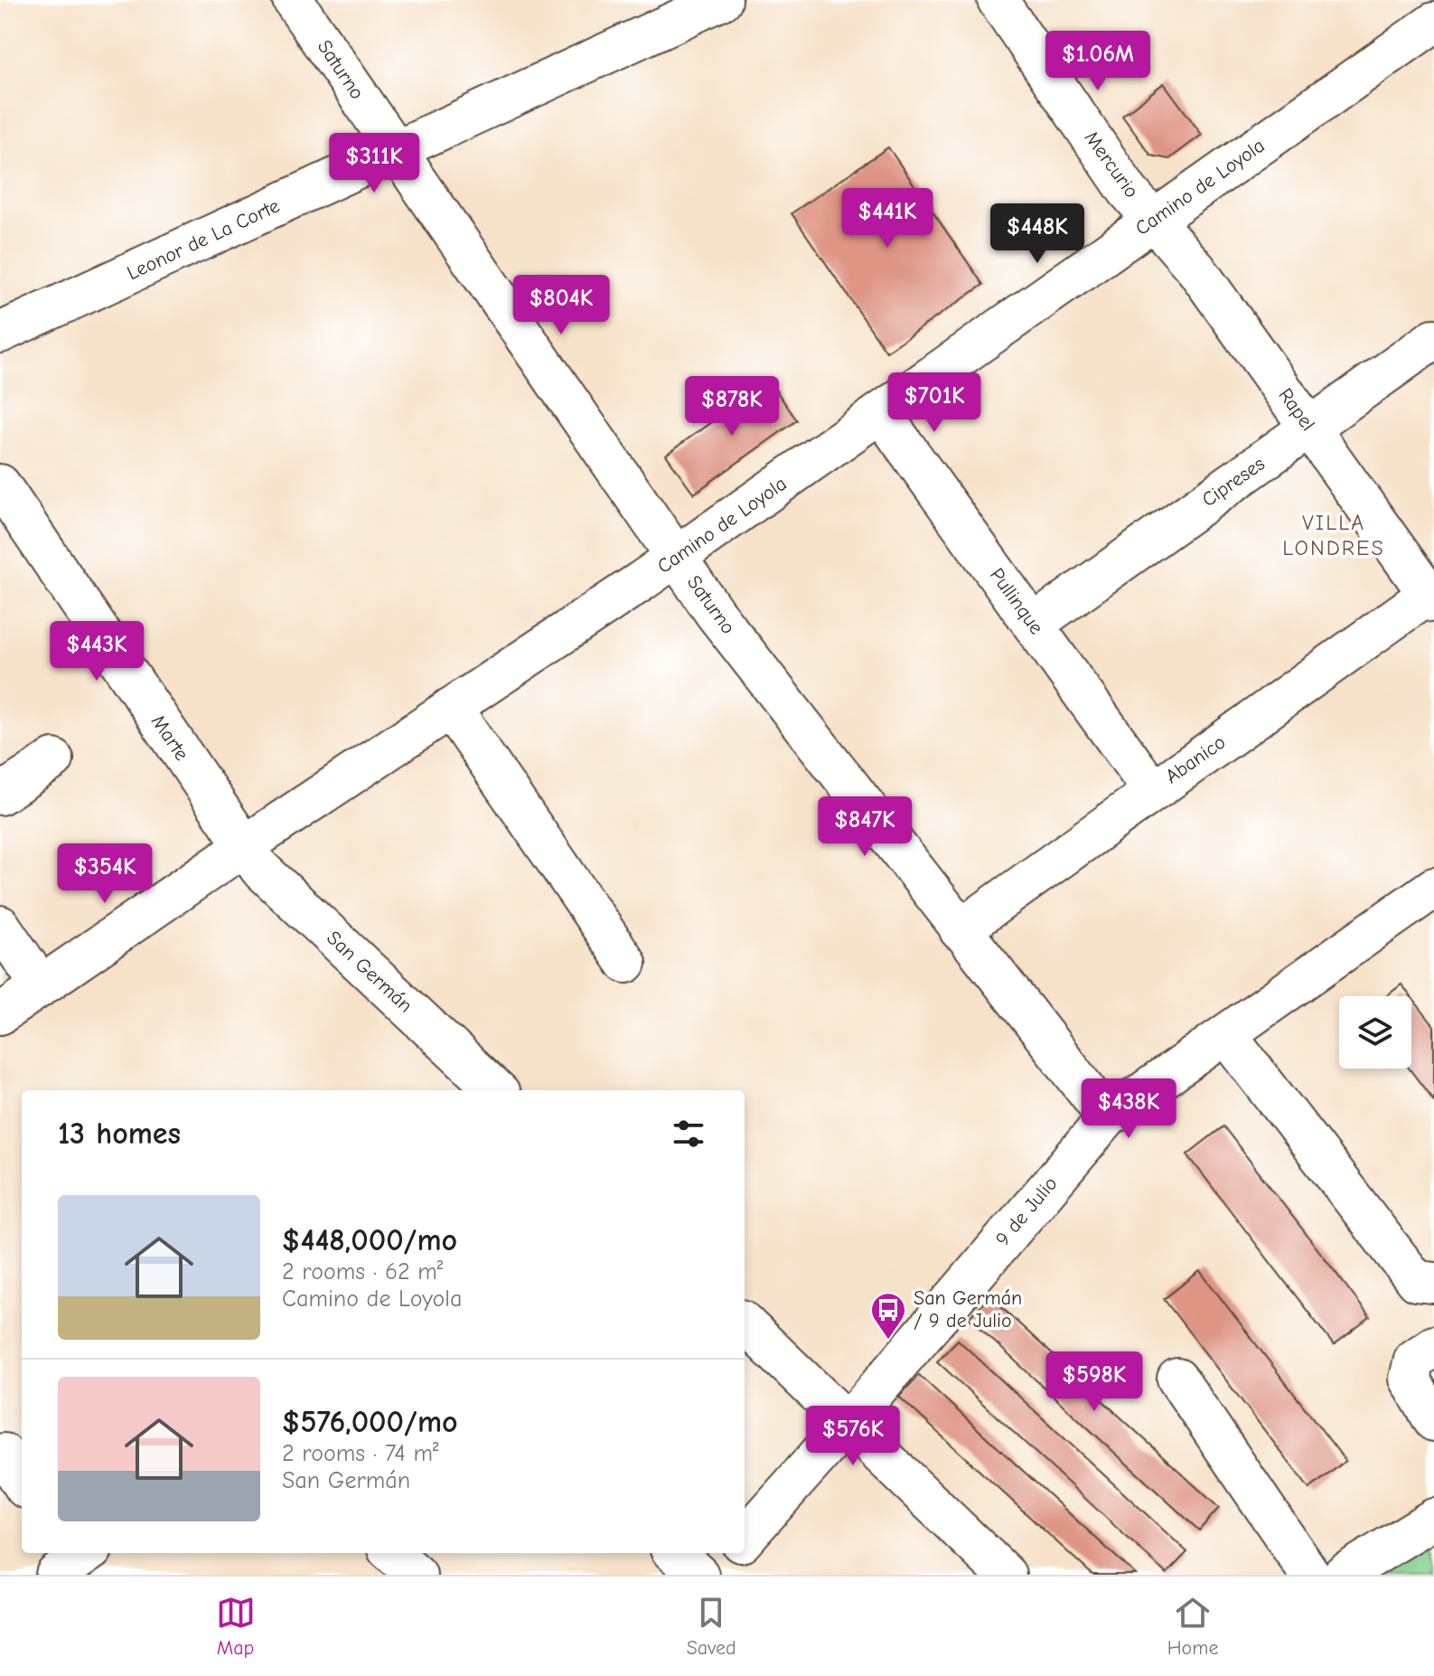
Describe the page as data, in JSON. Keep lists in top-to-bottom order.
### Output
{
  "streets": {
    "street": [
      "Saturno",
      "Mercurio",
      "Camino de Loyola",
      "Leonor de La Corte",
      "Rapel",
      "Cipreses",
      "Pullinque",
      "Marte",
      "Abanico",
      "San Germán",
      "9 de Julio"
    ]
  },
  "crossings": [
    ["Saturno", "Camino de Loyola"],
    ["Saturno", "Leonor de La Corte"],
    ["Saturno", "Abanico"],
    ["Saturno", "9 de Julio"],
    ["Mercurio", "Camino de Loyola"],
    ["Mercurio", "Rapel"],
    ["Camino de Loyola", "Rapel"],
    ["Camino de Loyola", "Pullinque"],
    ["Camino de Loyola", "Marte"],
    ["Camino de Loyola", "San Germán"],
    ["Rapel", "Cipreses"],
    ["Rapel", "Abanico"],
    ["Cipreses", "Pullinque"],
    ["Pullinque", "Abanico"],
    ["Marte", "San Germán"]
  ],
  "districts": ["VILLA LONDRES"],
  "places": {
    "bus stop": ["San Germán / 9 de Julio"]
  },
  "page": {
    "price": [
      "$1.06M",
      "$311K",
      "$441K",
      "$448K",
      "$804K",
      "$701K",
      "$878K",
      "$443K",
      "$847K",
      "$354K",
      "$438K",
      "$598K",
      "$576K"
    ],
    "heading": "13 homes",
    "list": [
      {
        "name": "$448,000/mo",
        "note": "2 rooms · 62 m² · Camino de Loyola"
      },
      {
        "name": "$576,000/mo",
        "note": "2 rooms · 74 m² · San Germán"
      }
    ],
    "tabs": ["Map", "Saved", "Home"]
  }
}
